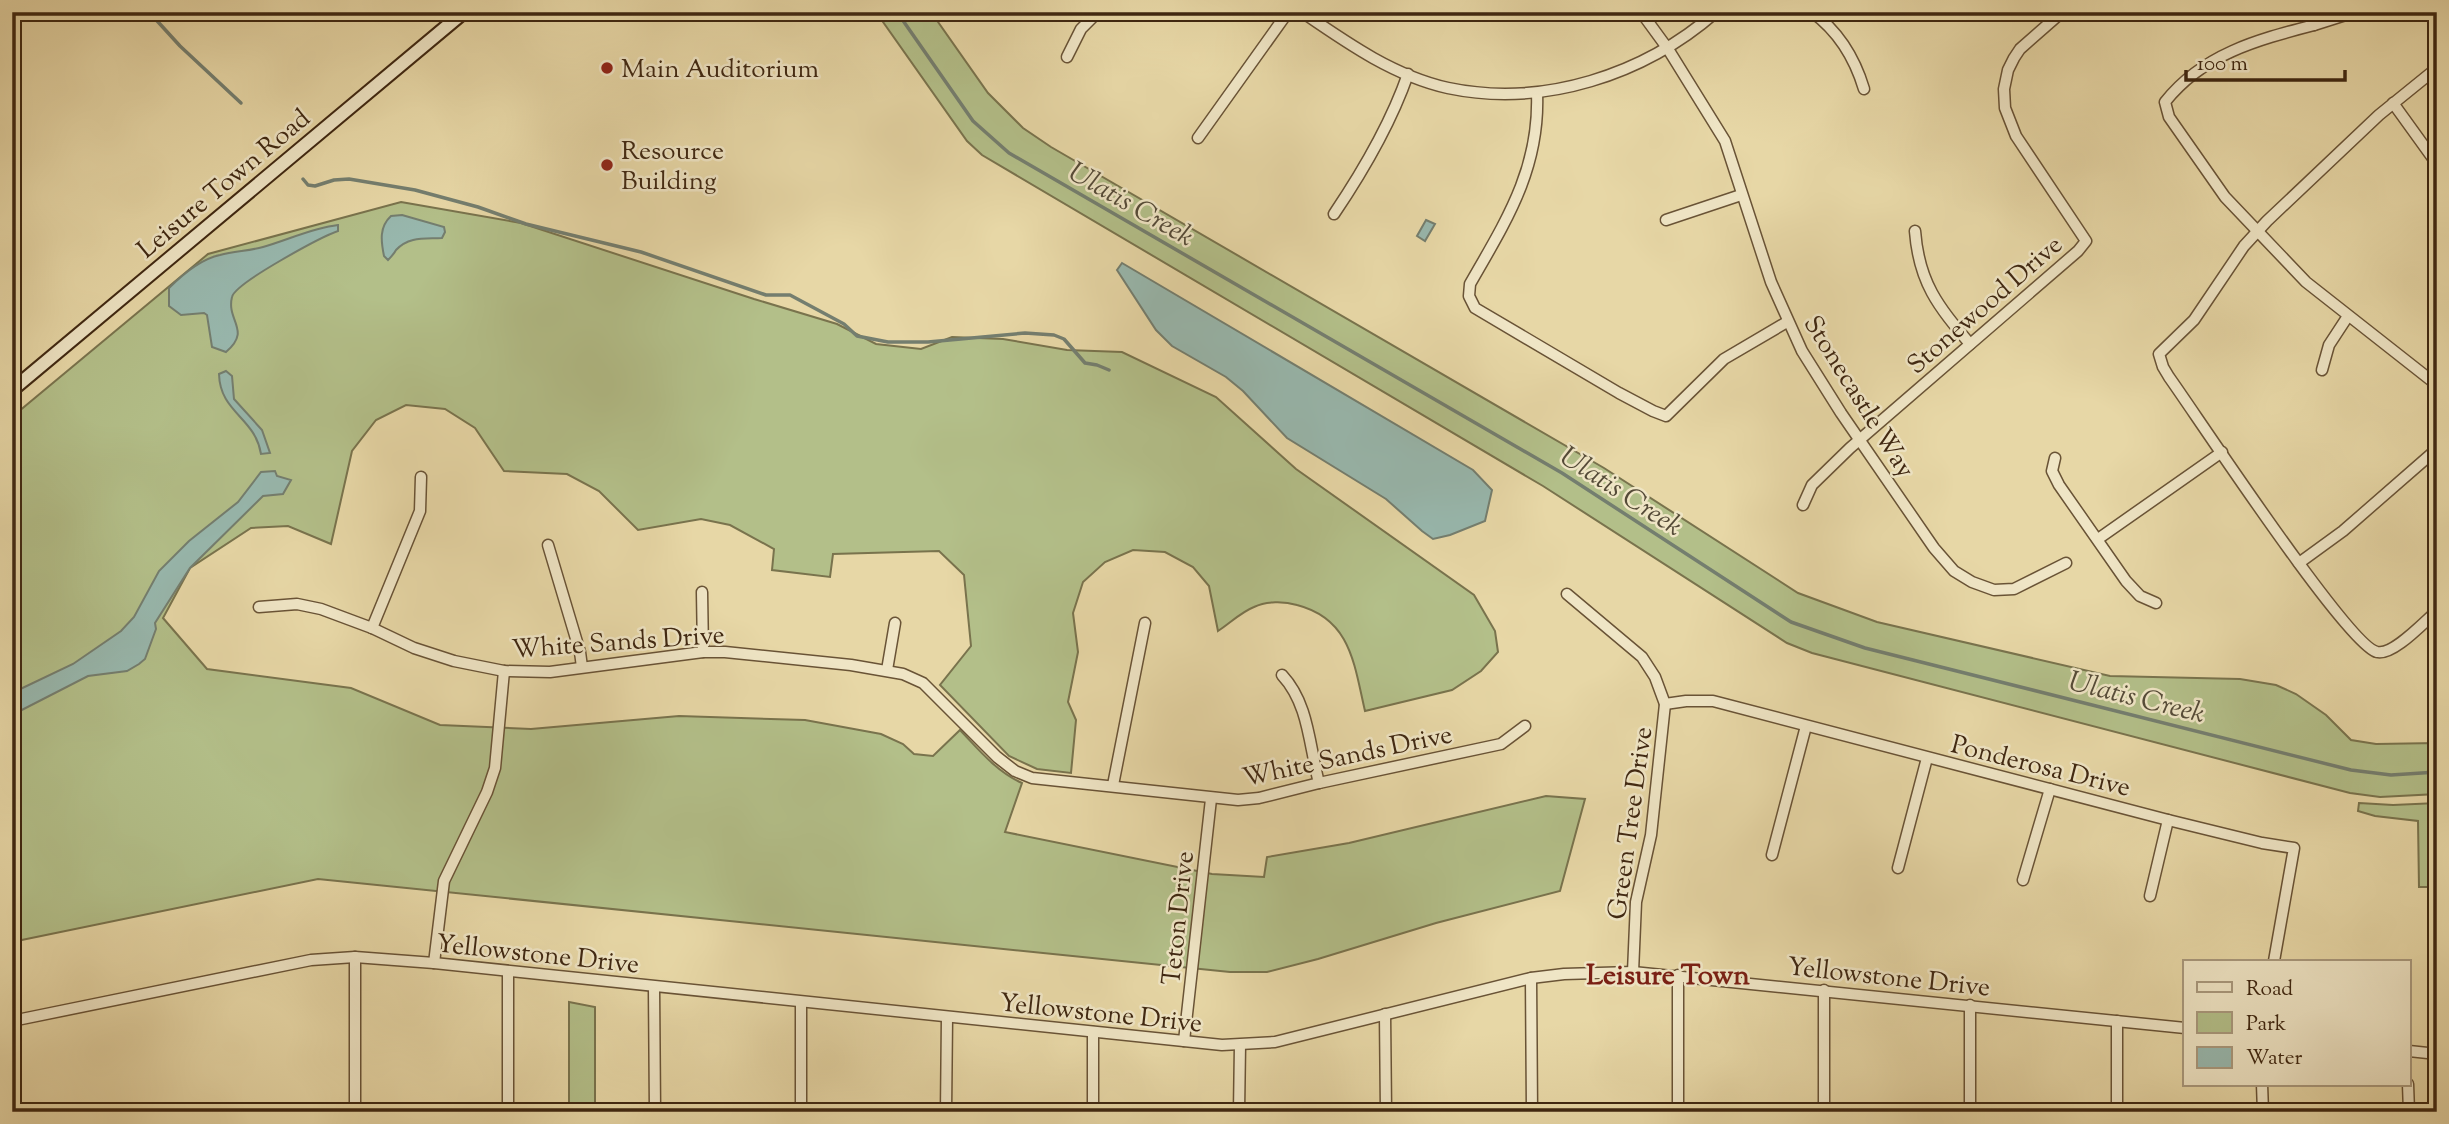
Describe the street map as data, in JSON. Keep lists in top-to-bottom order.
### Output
{
  "streets": {
    "main road": ["Leisure Town Road"],
    "street": [
      "Stonewood Drive",
      "Stonecastle Way",
      "White Sands Drive",
      "Ponderosa Drive",
      "Green Tree Drive",
      "Teton Drive",
      "Yellowstone Drive"
    ]
  },
  "crossings": [
    ["Stonewood Drive", "Stonecastle Way"],
    ["White Sands Drive", "Teton Drive"],
    ["Ponderosa Drive", "Green Tree Drive"],
    ["Green Tree Drive", "Yellowstone Drive"],
    ["Teton Drive", "Yellowstone Drive"]
  ],
  "districts": ["Leisure Town"],
  "water": ["Ulatis Creek"],
  "places": ["Main Auditorium", "Resource Building"],
  "legend": ["Road", "Park", "Water"],
  "scale_bar": "100 m"
}
